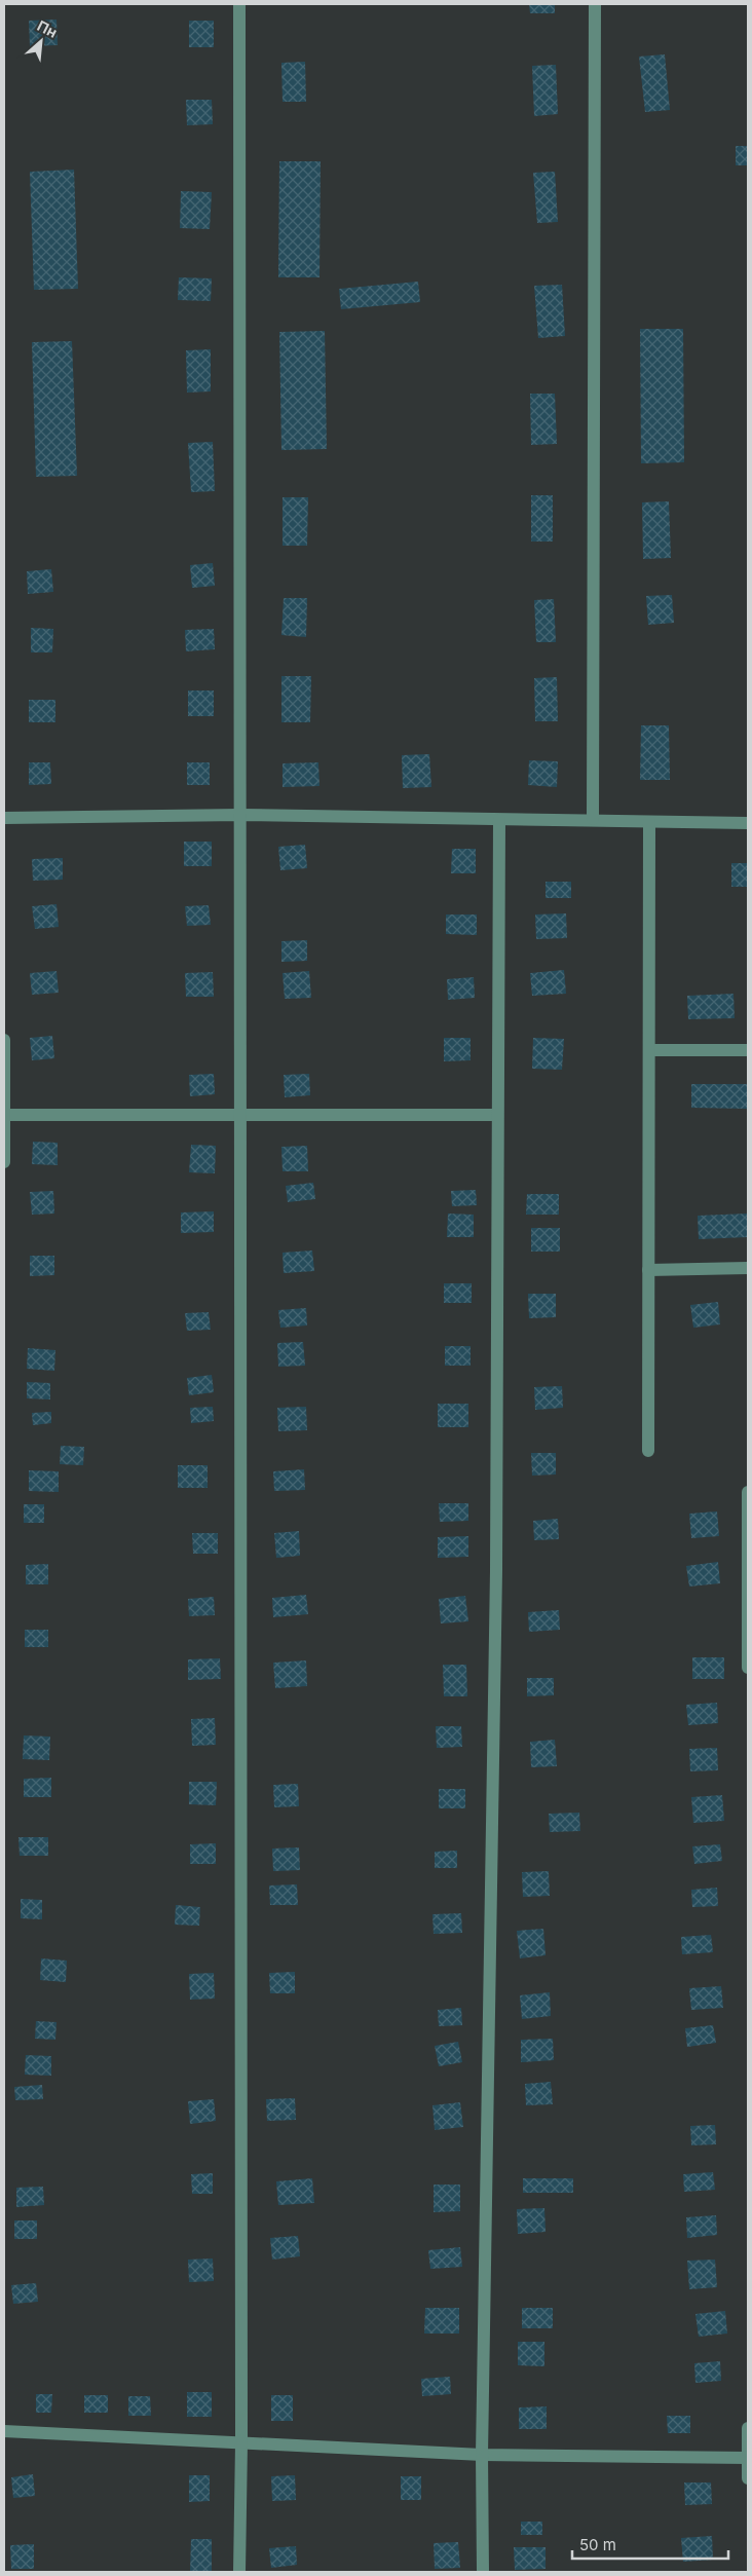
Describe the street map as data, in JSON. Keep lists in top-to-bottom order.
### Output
{
  "scale_bar": "50 m",
  "north": "top right"
}
